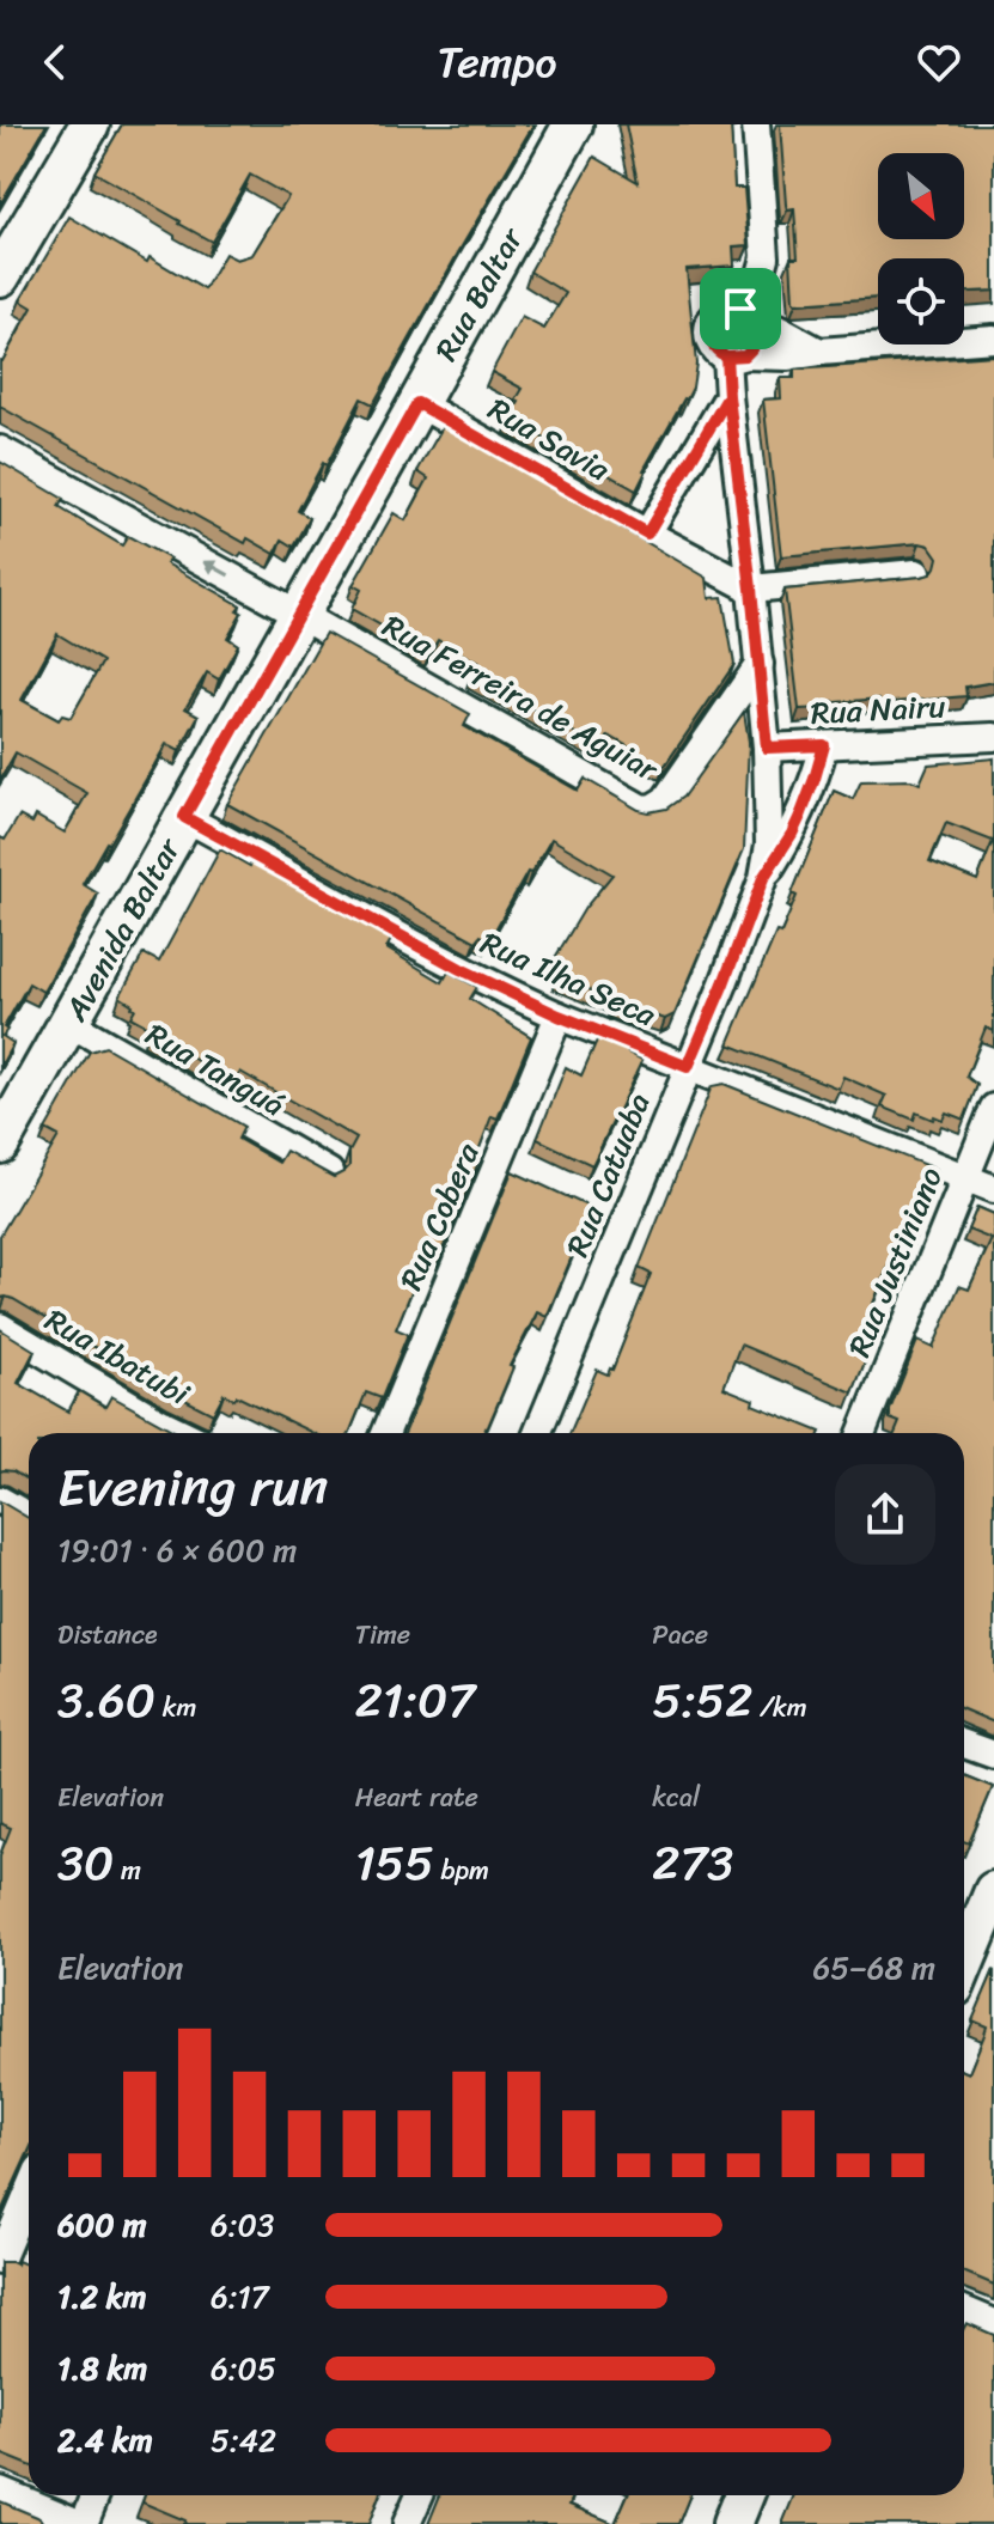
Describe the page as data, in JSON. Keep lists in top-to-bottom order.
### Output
{
  "streets": {
    "street": [
      "Rua Baltar",
      "Rua Savia",
      "Rua Ferreira de Aguiar",
      "Rua Nairu",
      "Avenida Baltar",
      "Rua Ilha Seca",
      "Rua Tanguá",
      "Rua Catuaba",
      "Rua Cobera",
      "Rua Justiniano",
      "Rua Ibatubi"
    ]
  },
  "crossings": [
    ["Rua Baltar", "Rua Savia"],
    ["Rua Baltar", "Rua Ferreira de Aguiar"],
    ["Rua Baltar", "Avenida Baltar"],
    ["Rua Savia", "Rua Catuaba"],
    ["Rua Ferreira de Aguiar", "Avenida Baltar"],
    ["Rua Ferreira de Aguiar", "Rua Catuaba"],
    ["Rua Nairu", "Rua Catuaba"],
    ["Avenida Baltar", "Rua Ilha Seca"],
    ["Avenida Baltar", "Rua Tanguá"],
    ["Rua Ilha Seca", "Rua Catuaba"],
    ["Rua Ilha Seca", "Rua Cobera"],
    ["Rua Ilha Seca", "Rua Justiniano"]
  ],
  "one_way": ["Rua Ferreira de Aguiar"],
  "north": "bottom right",
  "page": {
    "header": "Tempo",
    "heading": ["Evening run", "19:01 · 6 × 600 m"],
    "stats": [
      ["Distance", "3.60 km"],
      ["Time", "21:07"],
      ["Pace", "5:52 /km"],
      ["Elevation", "30 m"],
      ["Heart rate", "155 bpm"],
      ["kcal", "273"]
    ],
    "chart": ["Elevation", "65–68 m"],
    "list": [
      {
        "name": "600 m",
        "note": "6:03"
      },
      {
        "name": "1.2 km",
        "note": "6:17"
      },
      {
        "name": "1.8 km",
        "note": "6:05"
      },
      {
        "name": "2.4 km",
        "note": "5:42"
      }
    ]
  }
}
